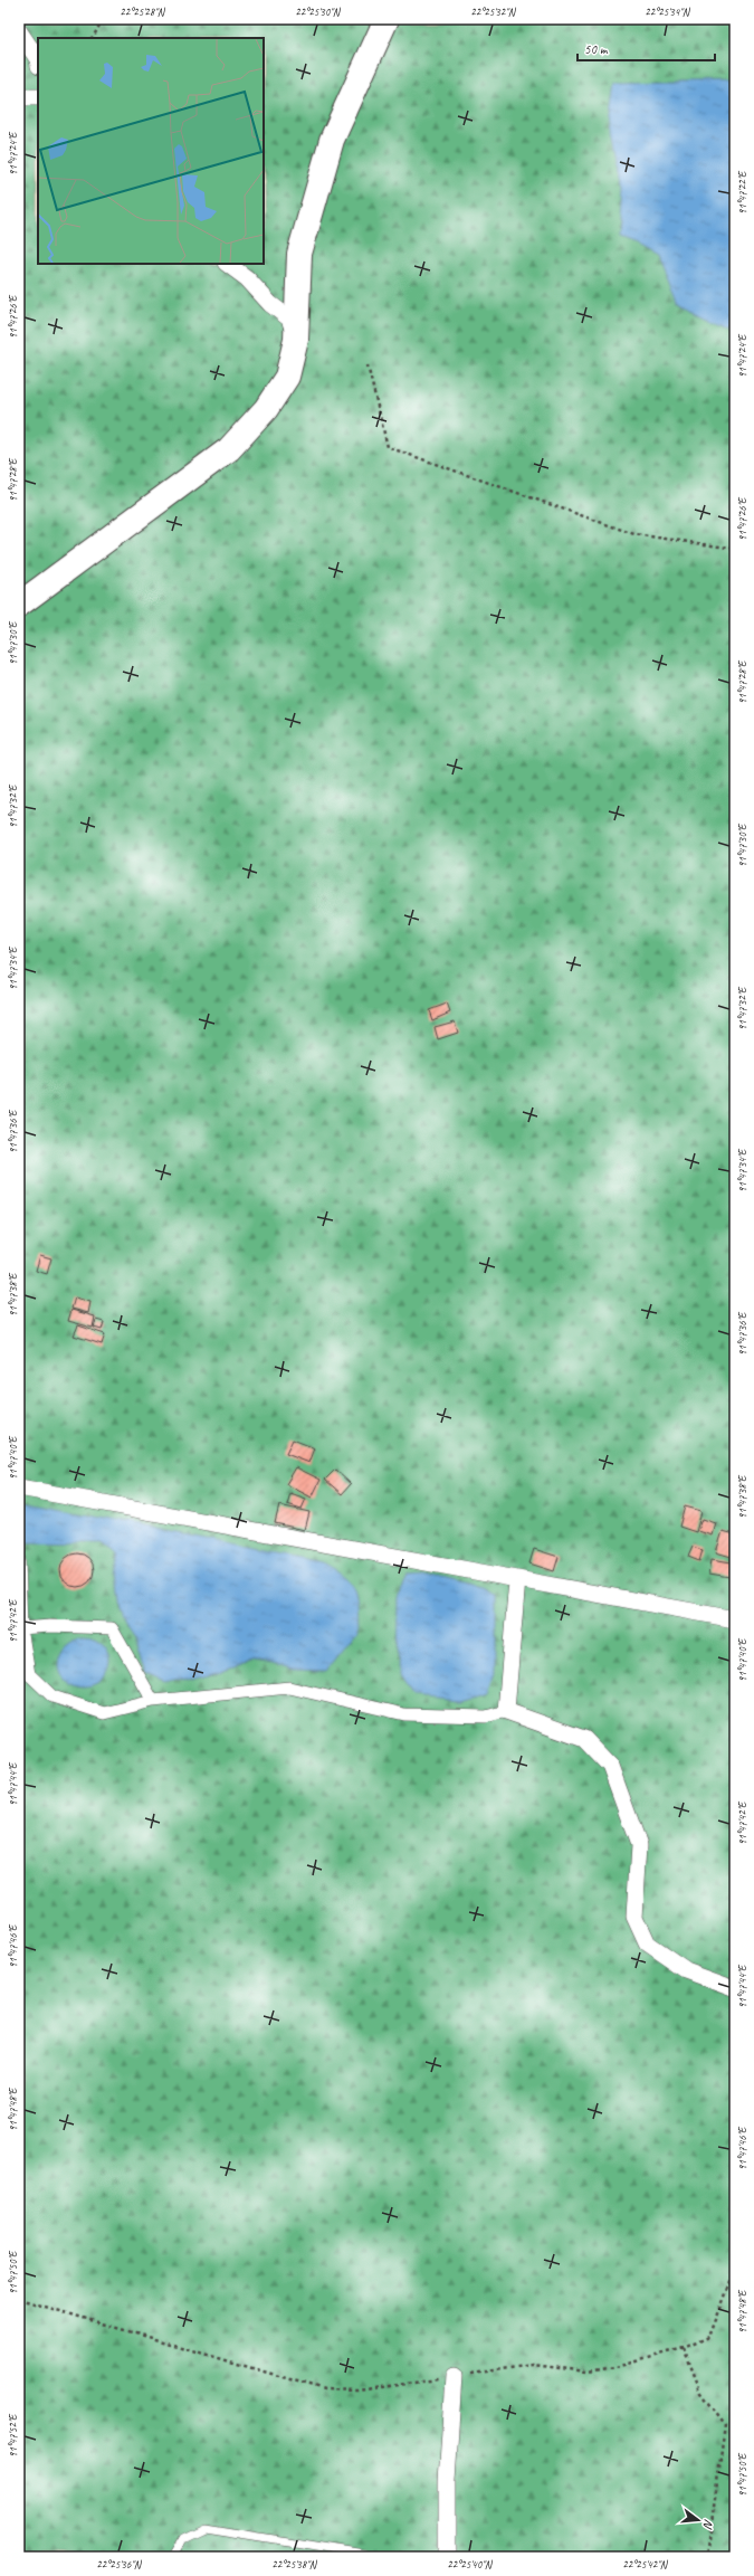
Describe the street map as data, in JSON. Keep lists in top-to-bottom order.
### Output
{
  "scale_bar": "50 m",
  "north": "right",
  "coordinates": [
    "22°25'28\"N",
    "22°25'30\"N",
    "22°25'32\"N",
    "22°25'34\"N",
    "91°47'24\"E",
    "91°47'22\"E",
    "91°47'26\"E",
    "91°47'28\"E",
    "91°47'30\"E",
    "91°47'32\"E",
    "91°47'34\"E",
    "91°47'36\"E",
    "91°47'38\"E",
    "91°47'40\"E",
    "91°47'42\"E",
    "91°47'44\"E",
    "91°47'46\"E",
    "91°47'48\"E",
    "91°47'50\"E",
    "91°47'52\"E",
    "22°25'36\"N",
    "22°25'38\"N",
    "22°25'40\"N",
    "22°25'42\"N"
  ]
}
